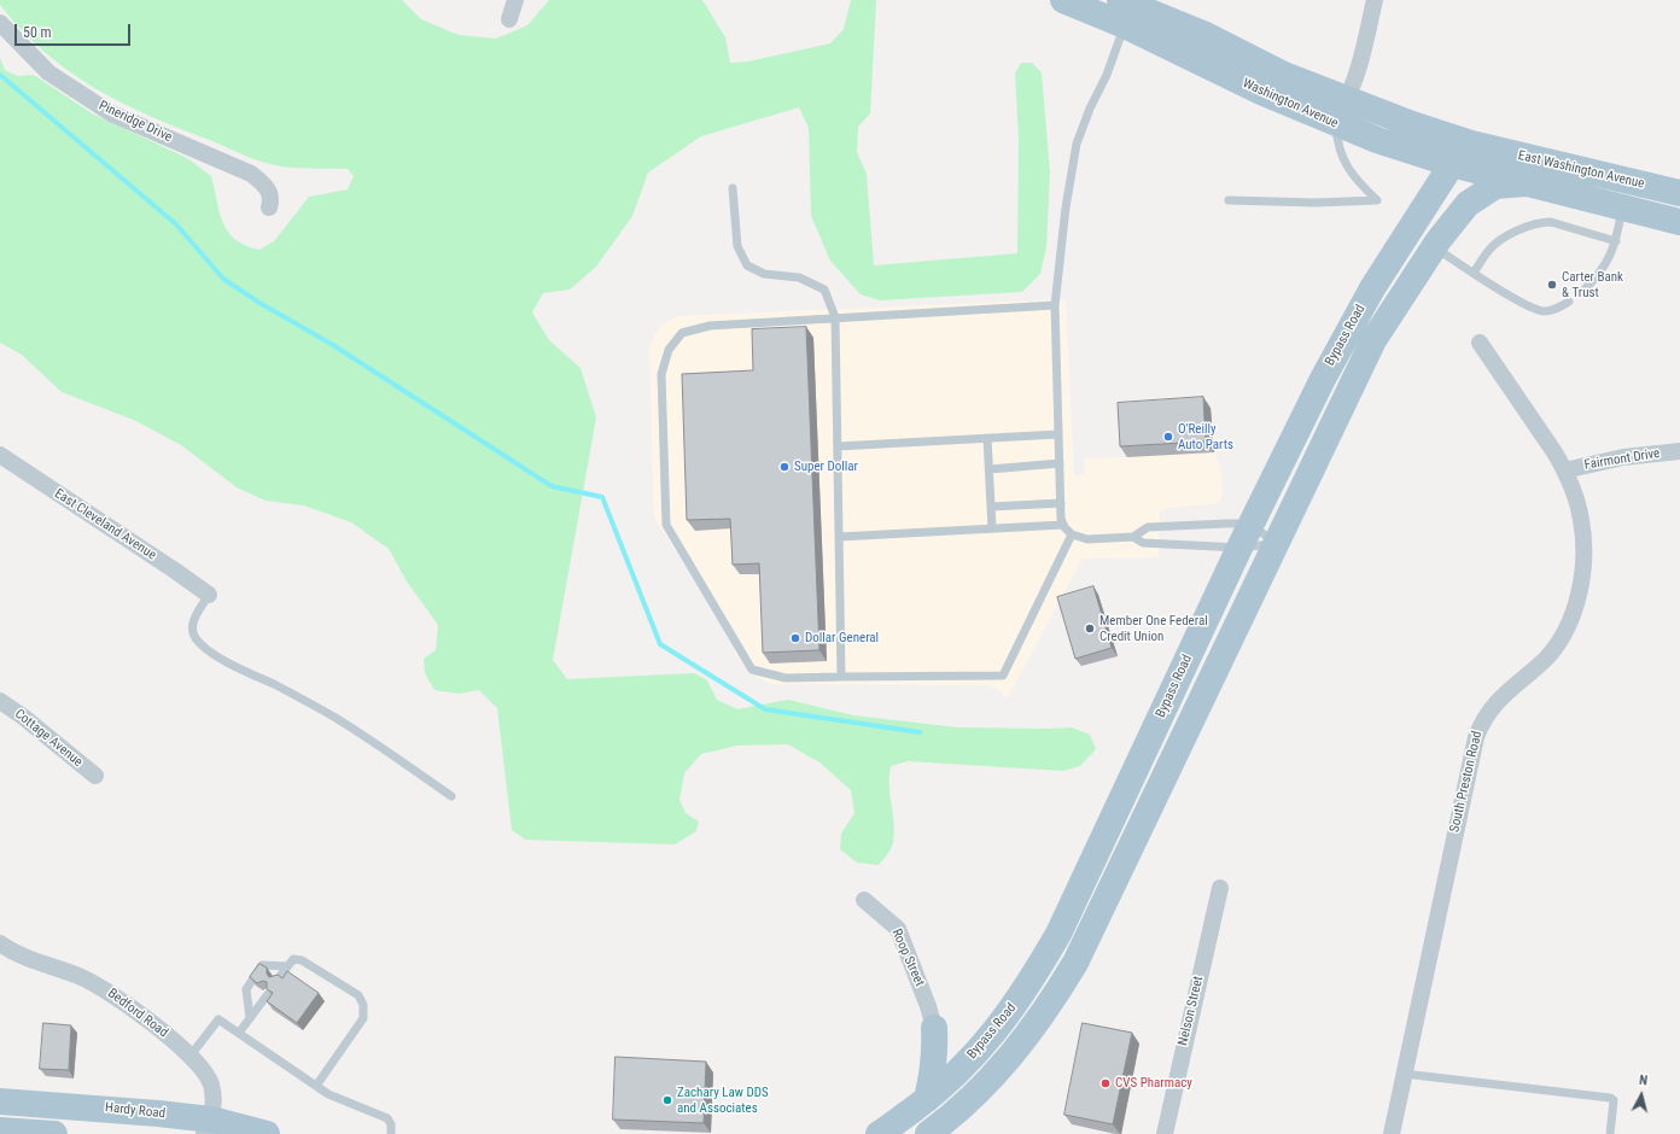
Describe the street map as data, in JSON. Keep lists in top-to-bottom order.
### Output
{
  "streets": {
    "main road": [
      "Washington Avenue",
      "East Washington Avenue",
      "Bypass Road",
      "Hardy Road"
    ],
    "street": [
      "Pineridge Drive",
      "Fairmont Drive",
      "East Cleveland Avenue",
      "Cottage Avenue",
      "South Preston Road",
      "Roop Street",
      "Nelson Street",
      "Bedford Road"
    ]
  },
  "crossings": [
    ["Washington Avenue", "East Washington Avenue"],
    ["Washington Avenue", "Bypass Road"],
    ["East Washington Avenue", "Bypass Road"],
    ["Fairmont Drive", "South Preston Road"],
    ["Bedford Road", "Hardy Road"]
  ],
  "places": [
    "Carter Bank & Trust",
    "O'Reilly Auto Parts",
    "Super Dollar",
    "Member One Federal Credit Union",
    "Dollar General",
    "CVS Pharmacy",
    "Zachary Law DDS and Associates"
  ],
  "scale_bar": "50 m",
  "north": "top"
}
